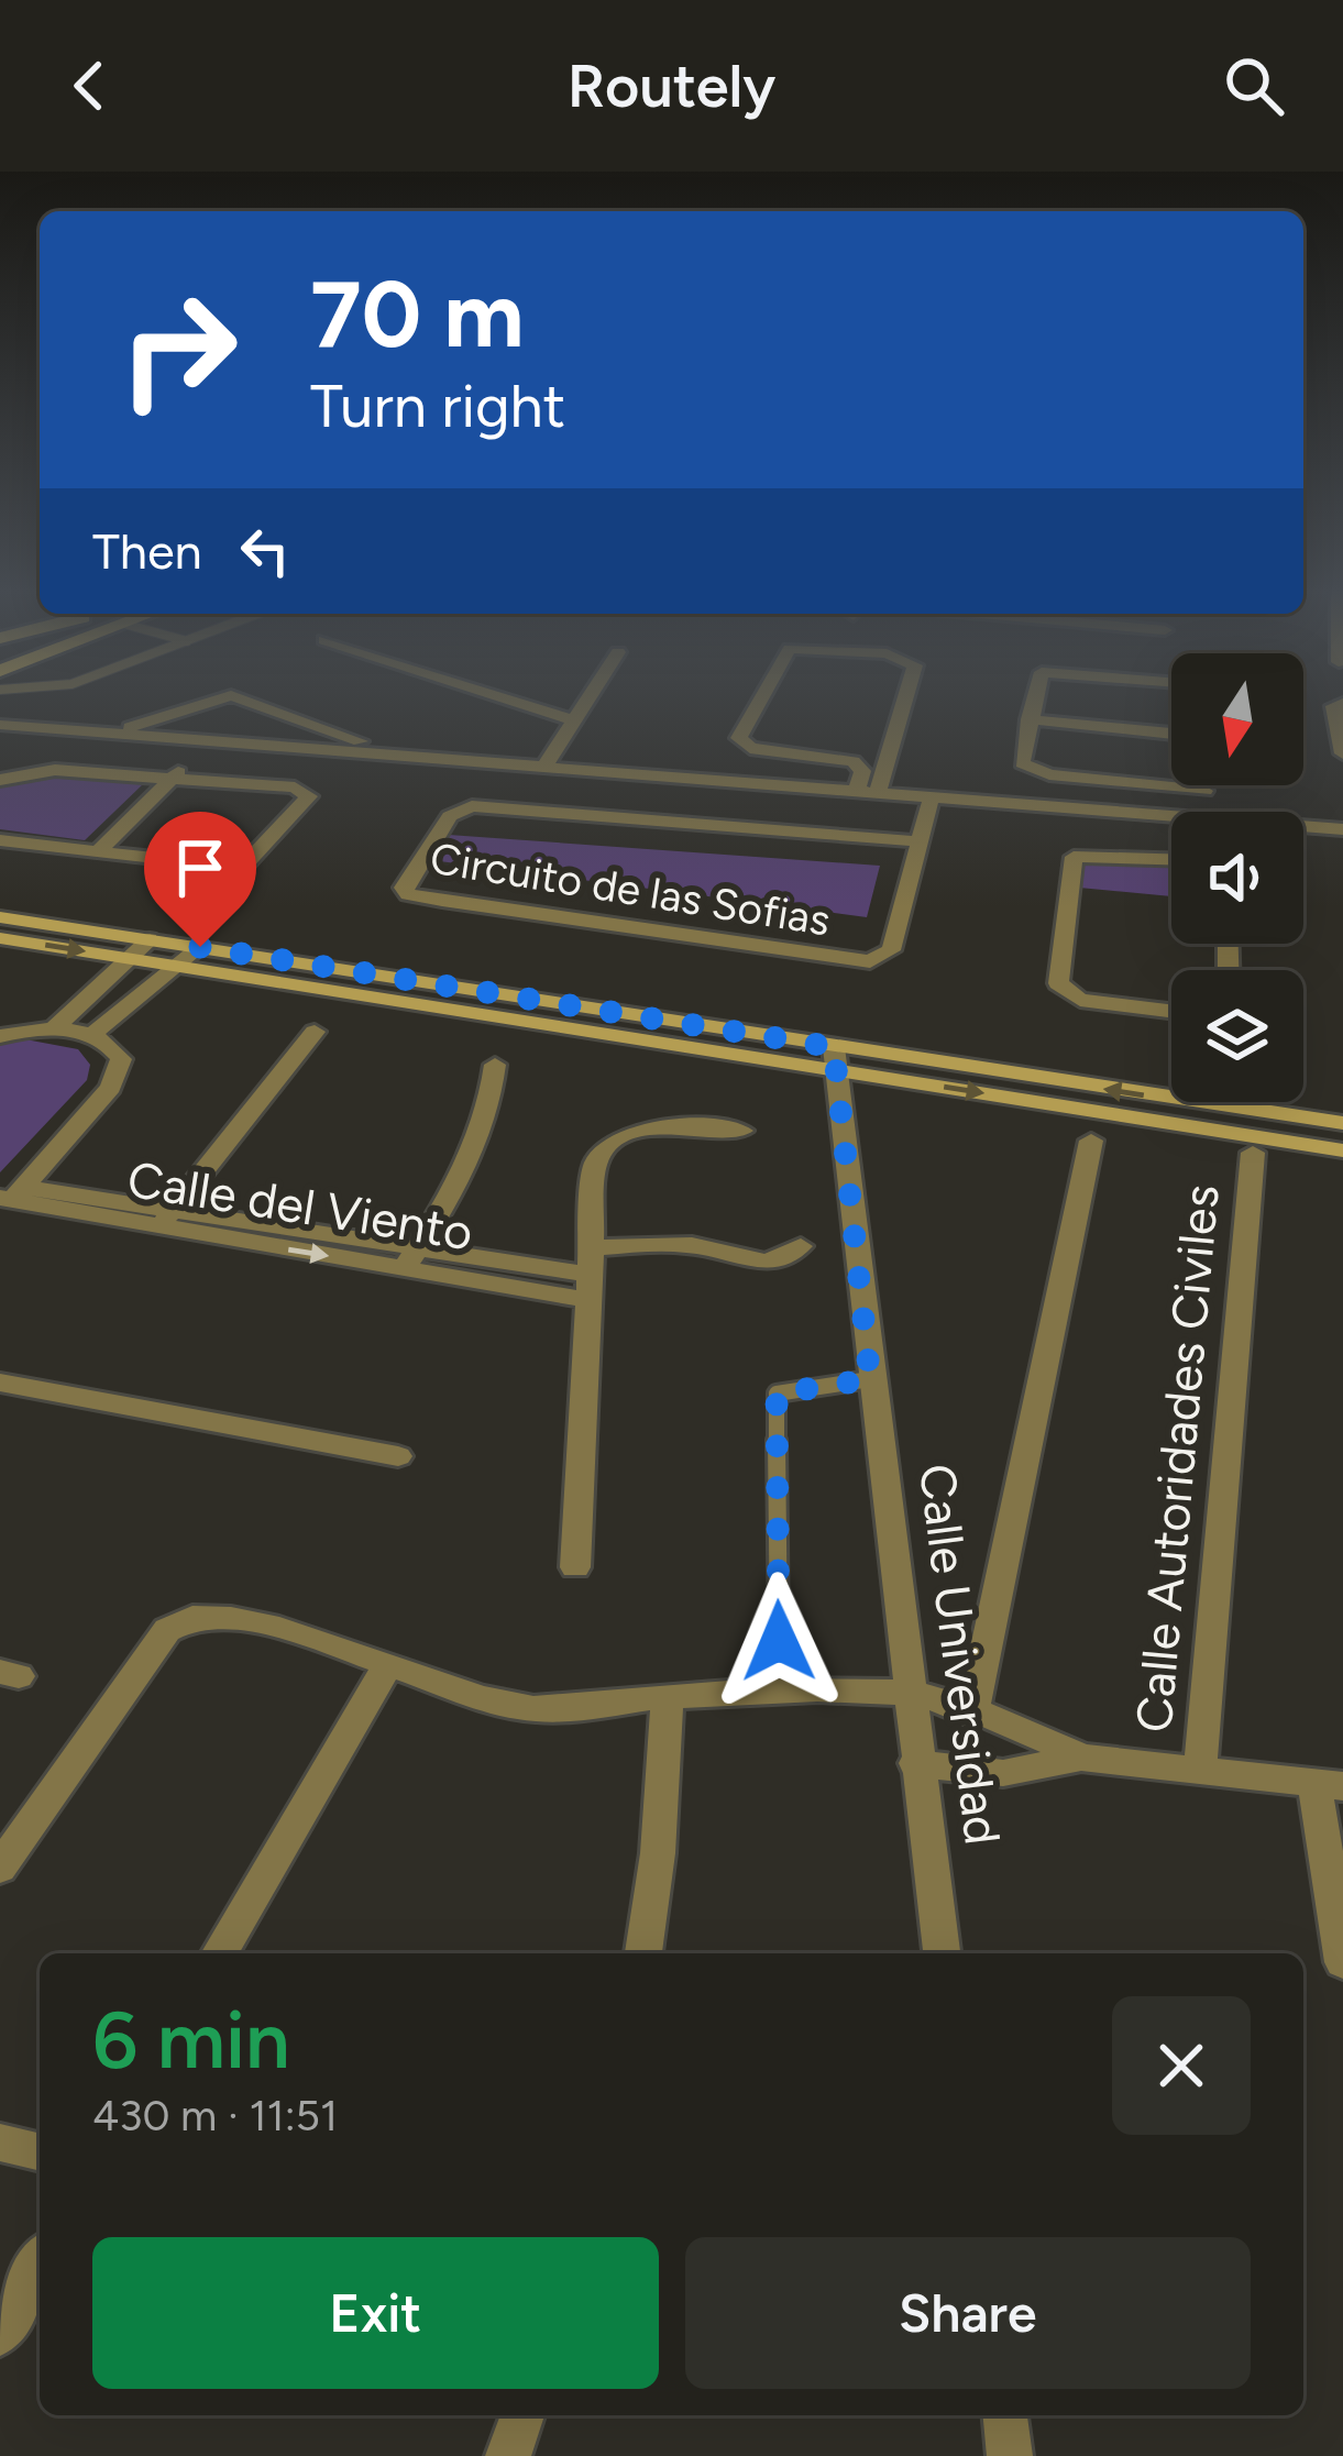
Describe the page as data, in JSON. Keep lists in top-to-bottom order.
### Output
{
  "streets": {
    "street": [
      "Circuito de las Sofias",
      "Calle del Viento",
      "Calle Autoridades Civiles",
      "Calle Universidad"
    ]
  },
  "north": "bottom",
  "page": {
    "header": "Routely",
    "turn": ["70 m", "Turn right"],
    "then": "Then",
    "heading": ["6 min", "430 m · 11:51"],
    "buttons": ["Exit", "Share"]
  }
}
